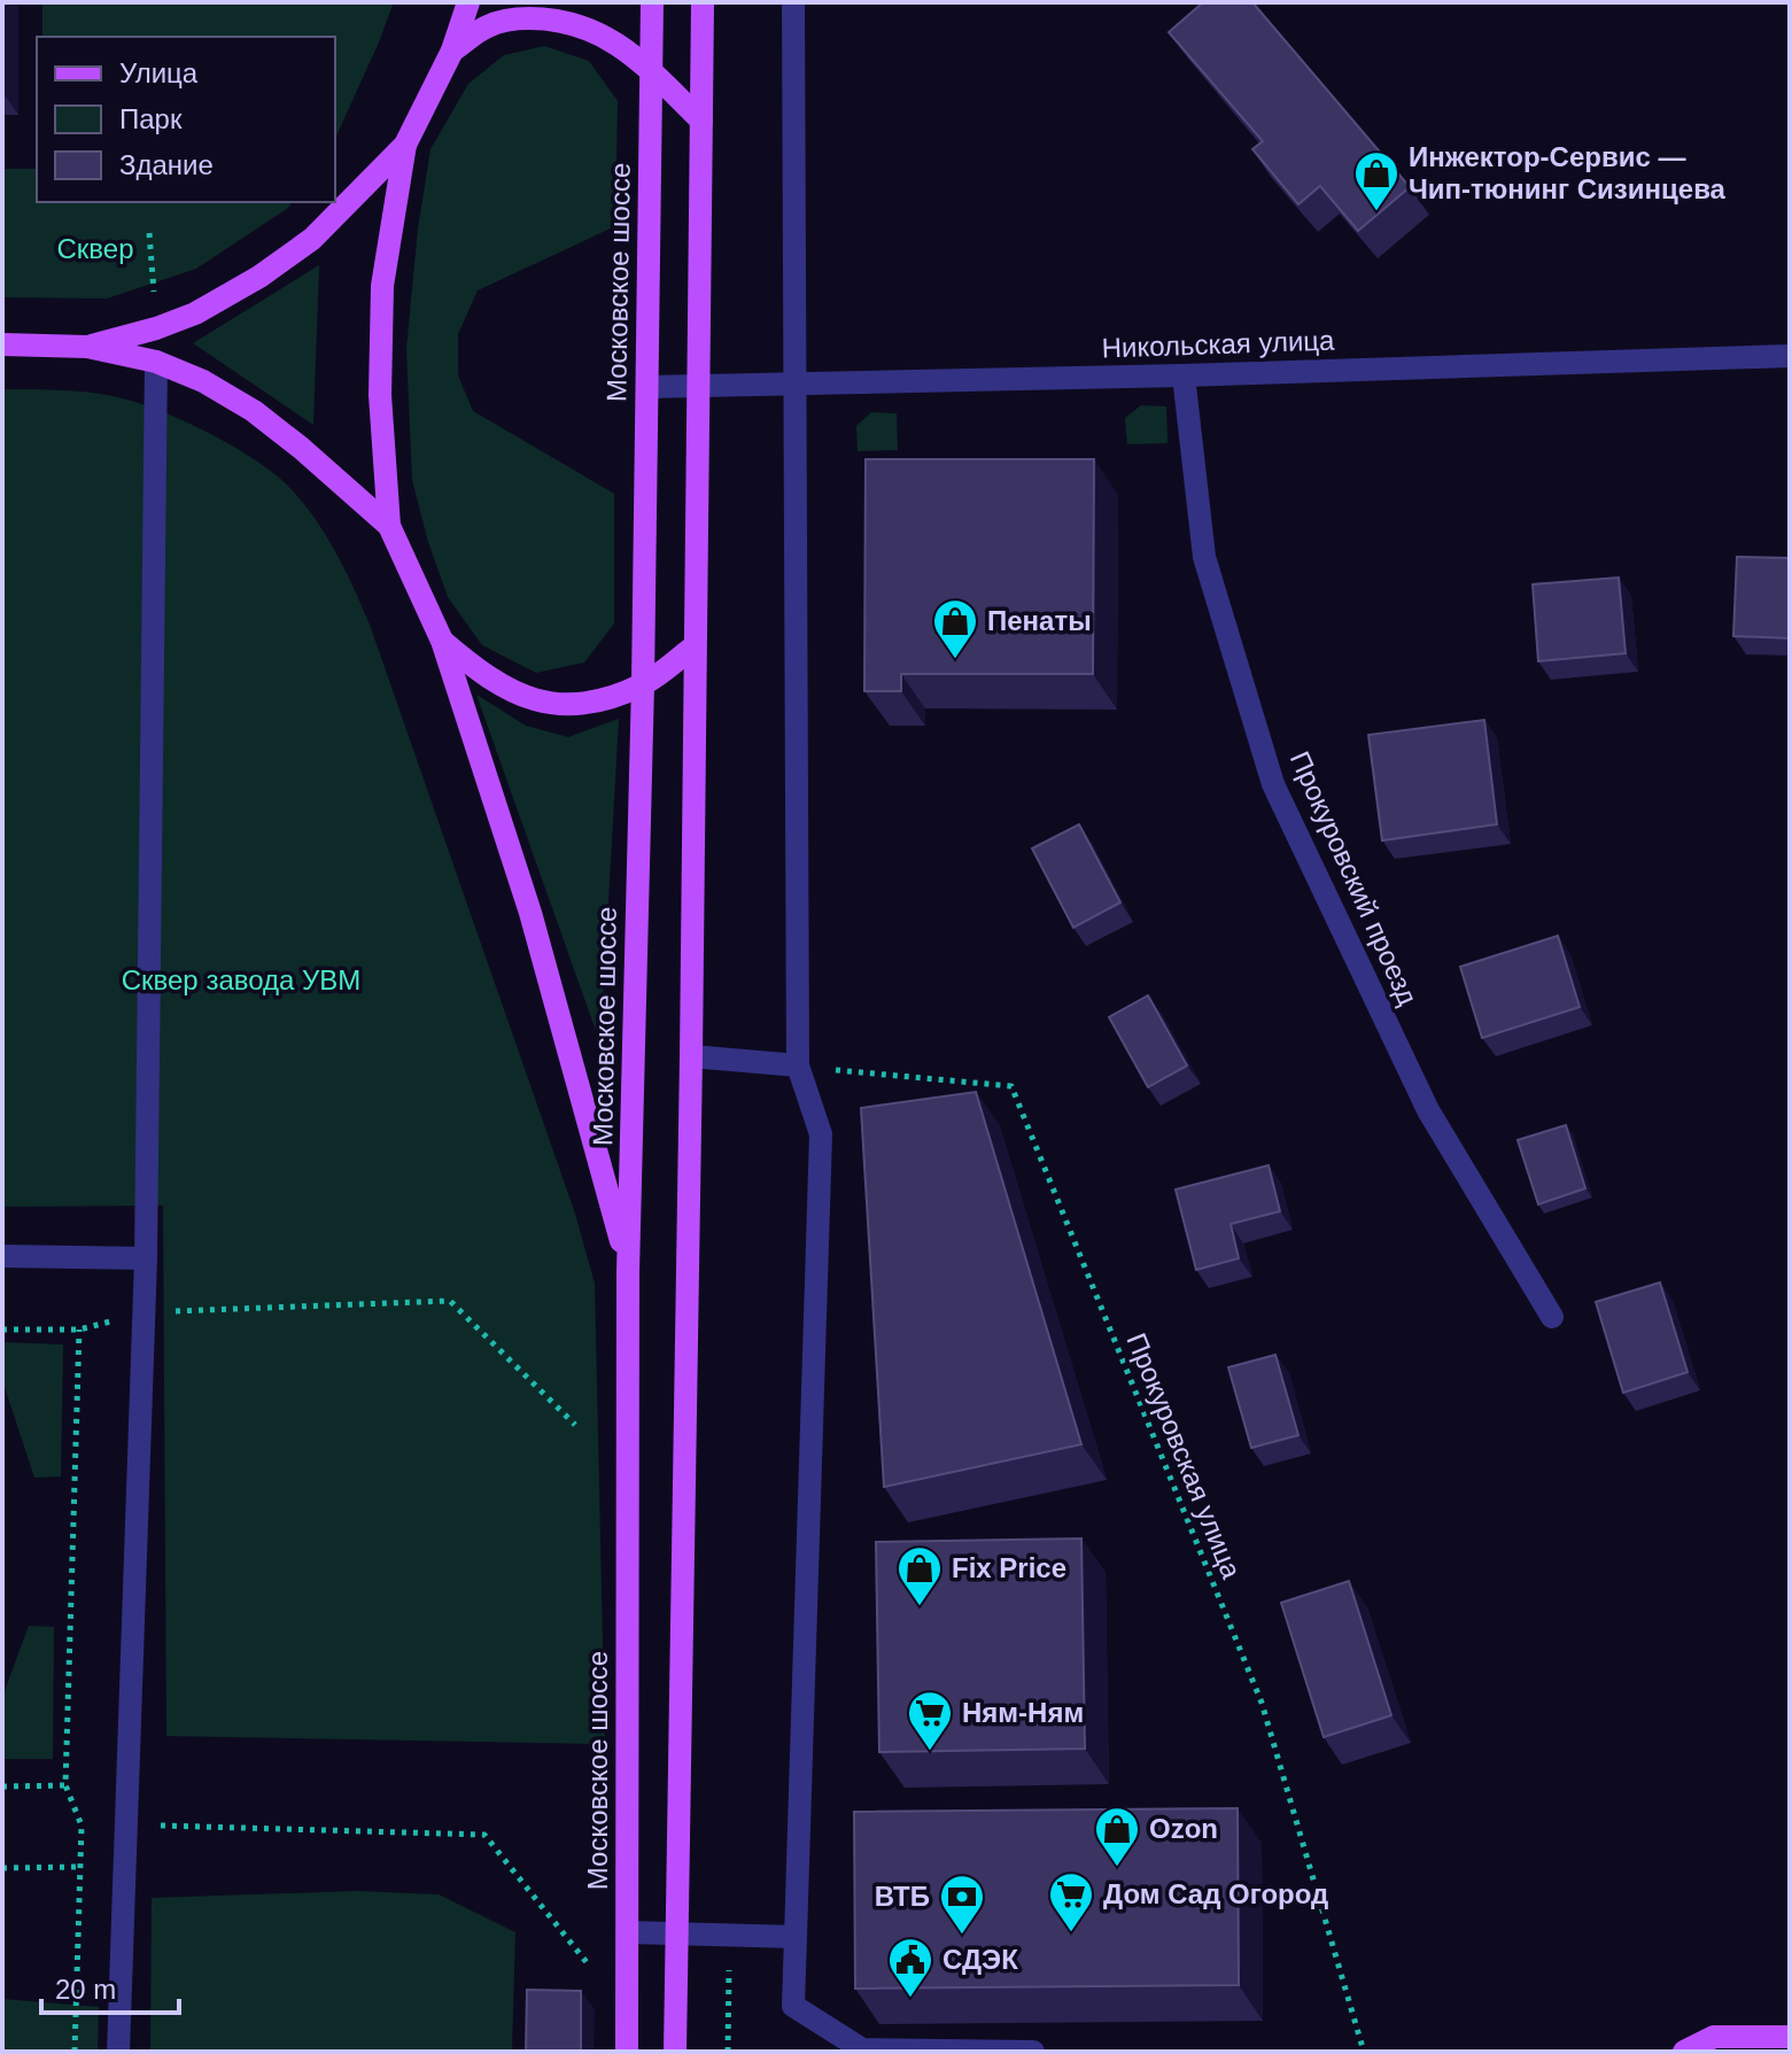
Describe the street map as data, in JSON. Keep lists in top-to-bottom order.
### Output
{
  "streets": {
    "main road": ["Московское шоссе"],
    "street": ["Никольская улица", "Прокуровский проезд"],
    "path": ["Прокуровская улица"]
  },
  "crossings": [
    ["Московское шоссе", "Никольская улица"],
    ["Никольская улица", "Прокуровский проезд"]
  ],
  "parks": ["Сквер", "Сквер завода УВМ"],
  "places": {
    "shop": [
      "Инжектор-Сервис — Чип-тюнинг Сизинцева",
      "Пенаты",
      "Fix Price",
      "Ozon"
    ],
    "supermarket": ["Ням-Ням", "Дом Сад Огород"],
    "bank": ["ВТБ"],
    "public building": ["СДЭК"]
  },
  "legend": ["Улица", "Парк", "Здание"],
  "scale_bar": "20 m"
}
